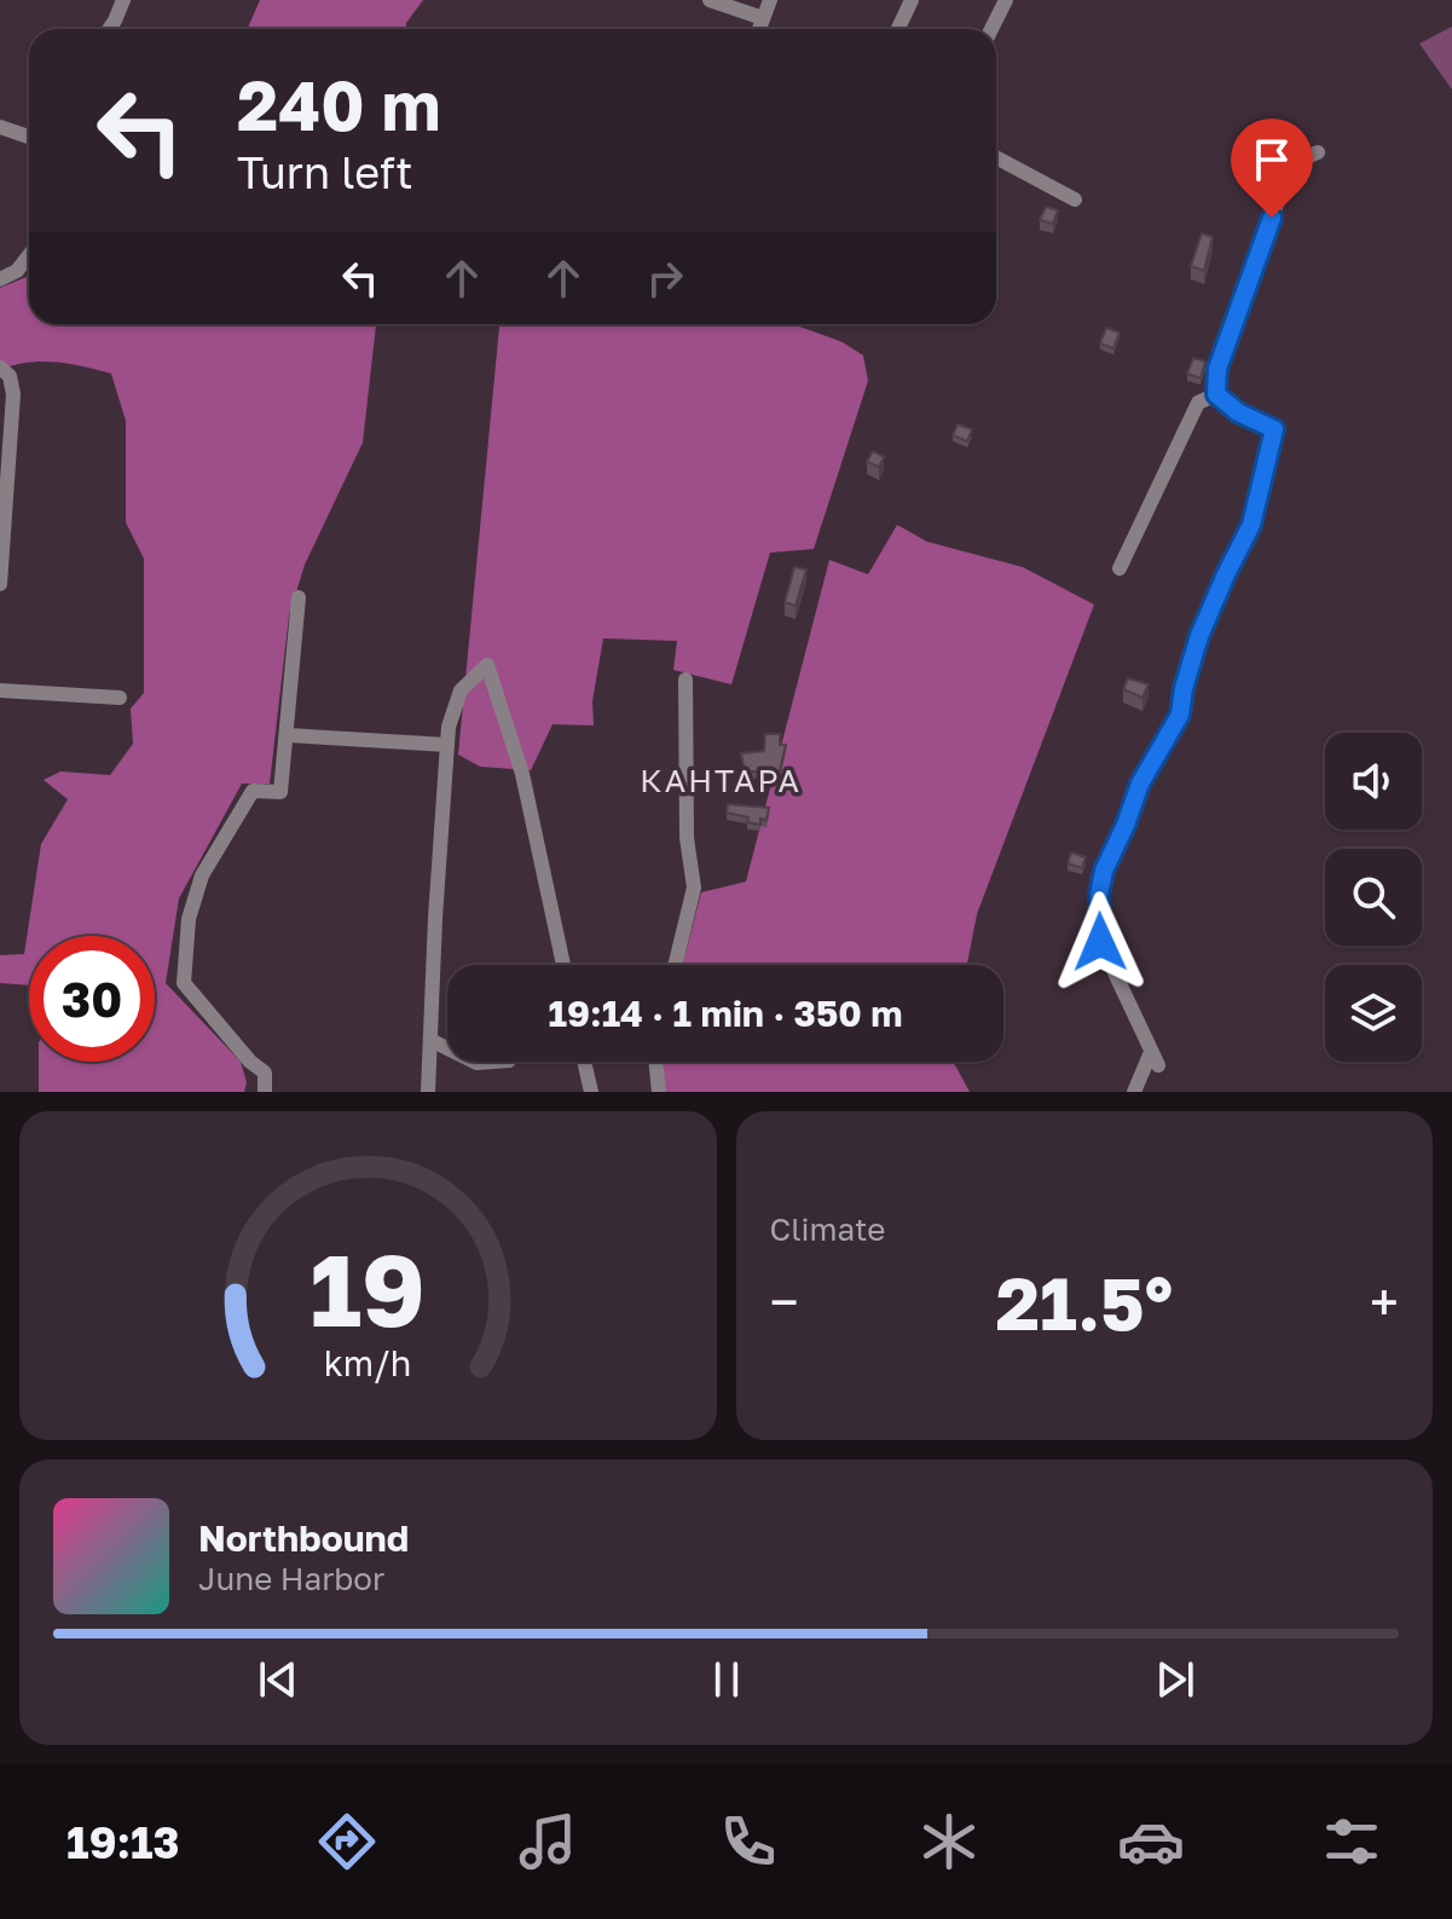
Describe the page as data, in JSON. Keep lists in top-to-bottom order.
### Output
{
  "districts": ["КАНТАРА"],
  "page": {
    "turn": ["240 m", "Turn left"],
    "limit": "30",
    "trip": "19:14 · 1 min · 350 m",
    "tile": "Climate",
    "heat": ["−", "21.5°", "+"],
    "song": ["Northbound", "June Harbor"],
    "tabs": "19:13",
    "gauge": ["19", "km/h"]
  }
}
